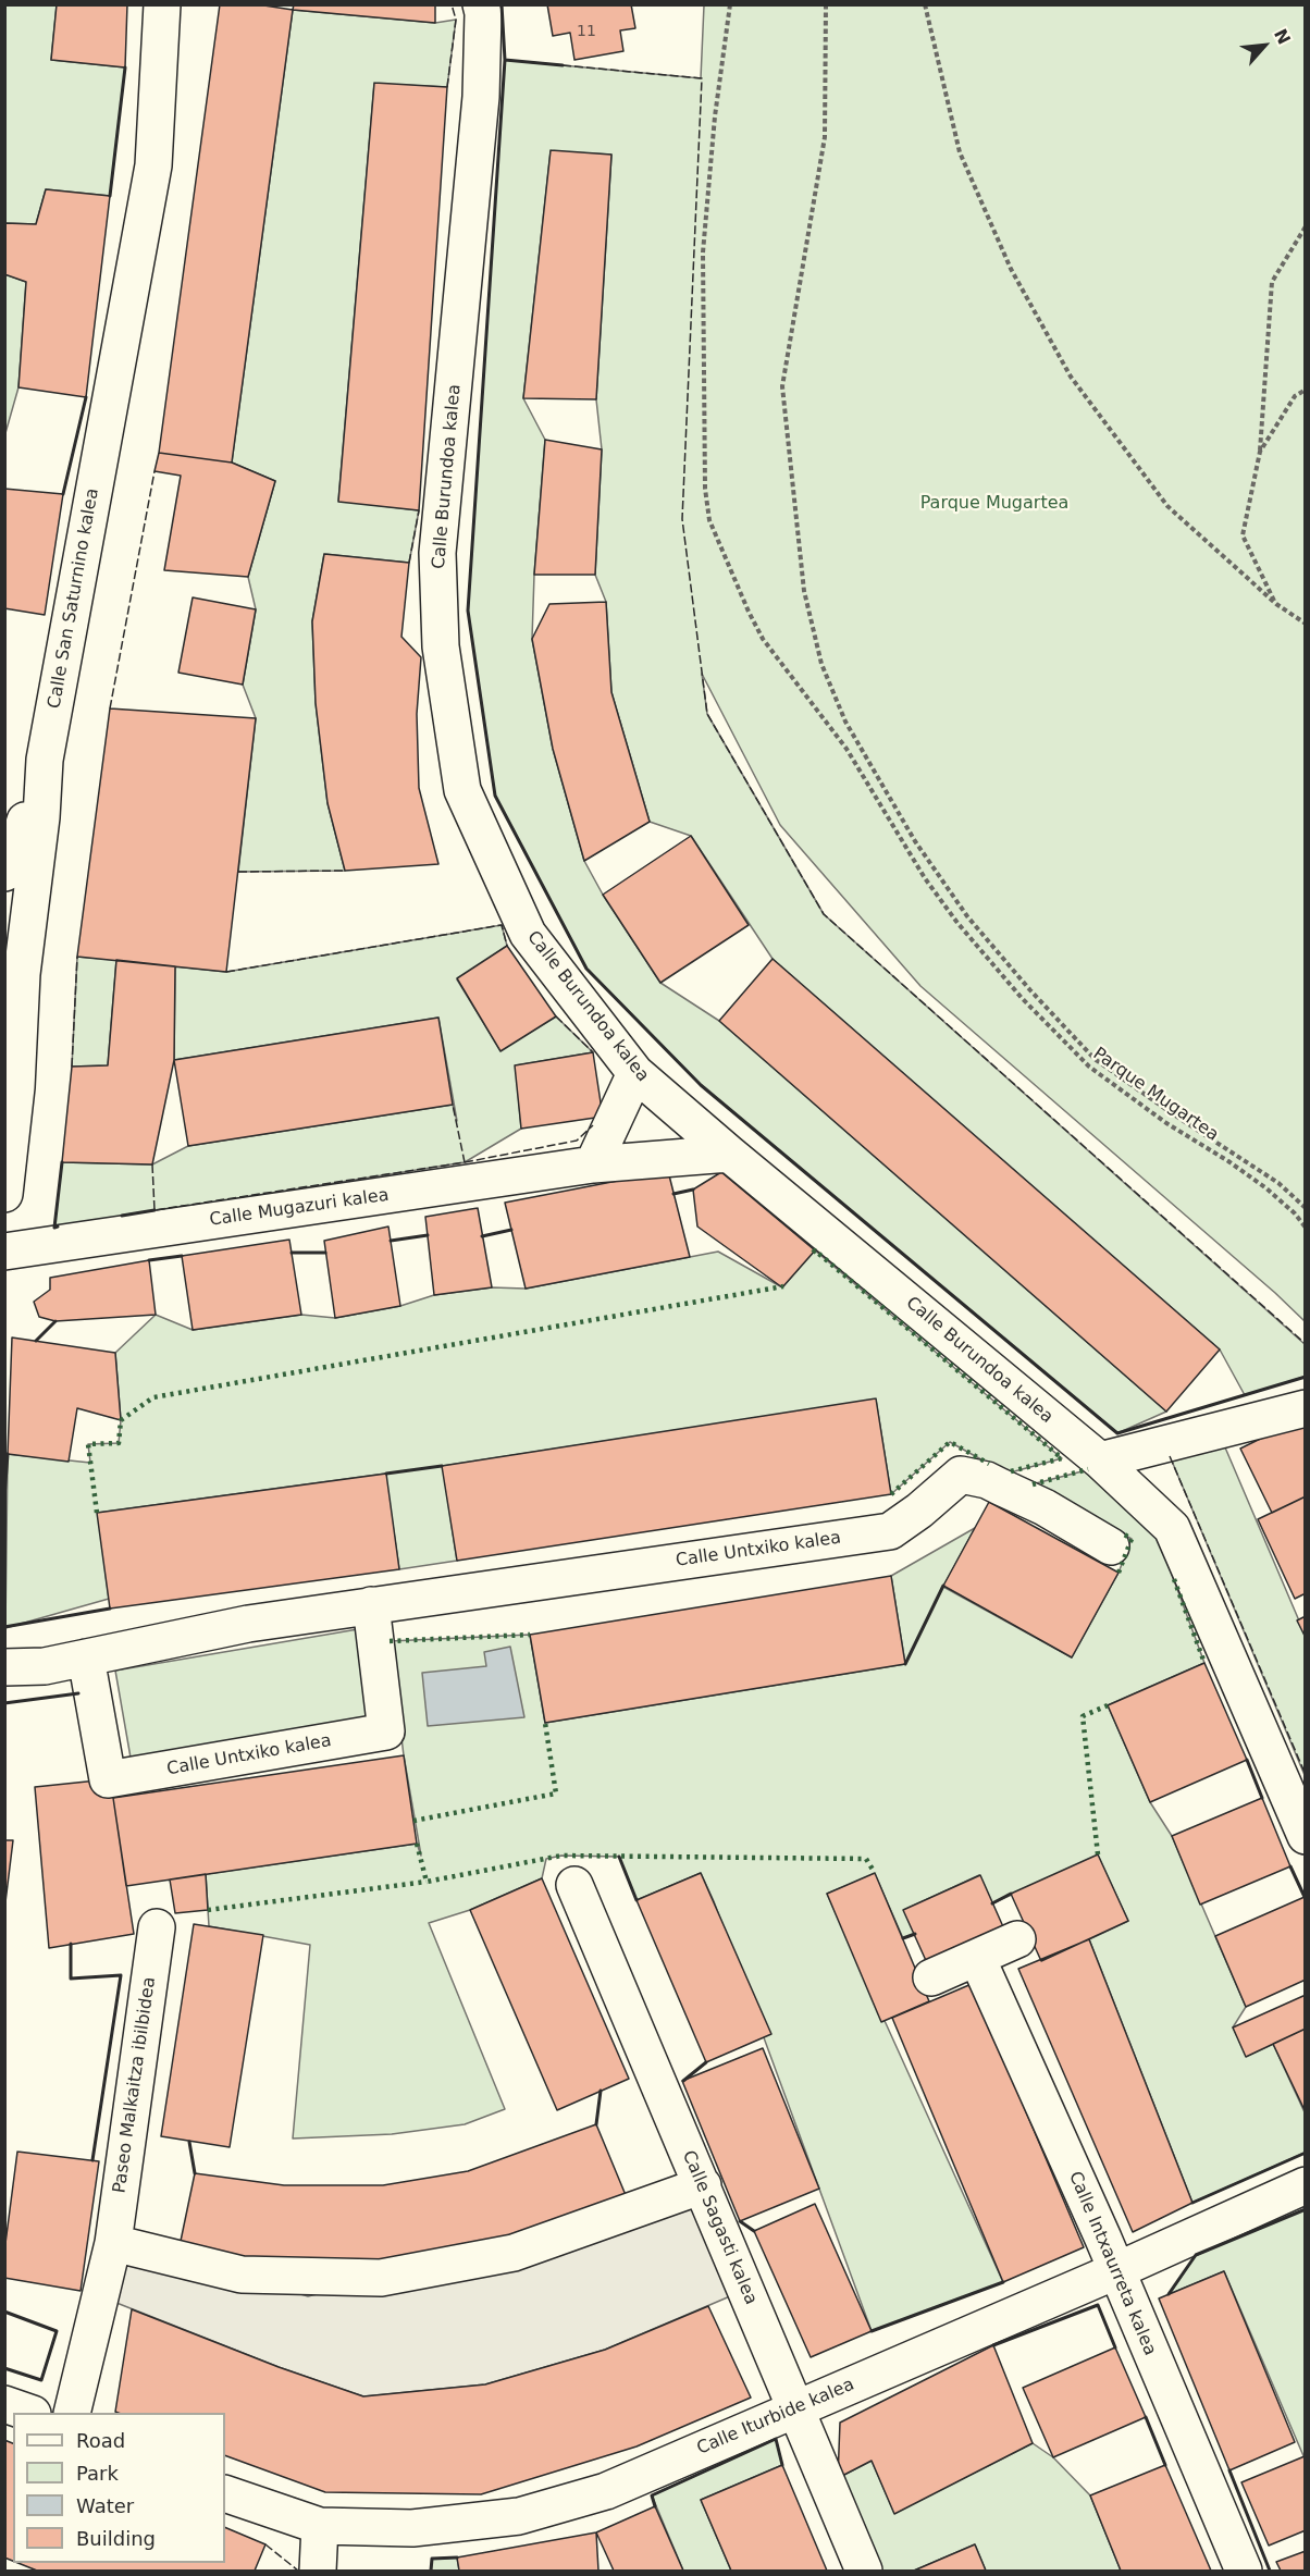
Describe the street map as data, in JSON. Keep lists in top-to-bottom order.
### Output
{
  "streets": {
    "street": [
      "Calle Burundoa kalea",
      "Calle San Saturnino kalea",
      "Calle Mugazuri kalea",
      "Calle Untxiko kalea",
      "Paseo Malkaitza ibilbidea",
      "Calle Sagasti kalea",
      "Calle Intxaurreta kalea",
      "Calle Iturbide kalea"
    ],
    "path": ["Parque Mugartea"]
  },
  "crossings": [
    ["Calle Burundoa kalea", "Calle Mugazuri kalea"],
    ["Calle Sagasti kalea", "Calle Iturbide kalea"],
    ["Calle Intxaurreta kalea", "Calle Iturbide kalea"]
  ],
  "parks": ["Parque Mugartea"],
  "house_numbers": ["11"],
  "legend": [
    "Road",
    "Park",
    "Water",
    "Building"
  ],
  "north": "top right"
}
